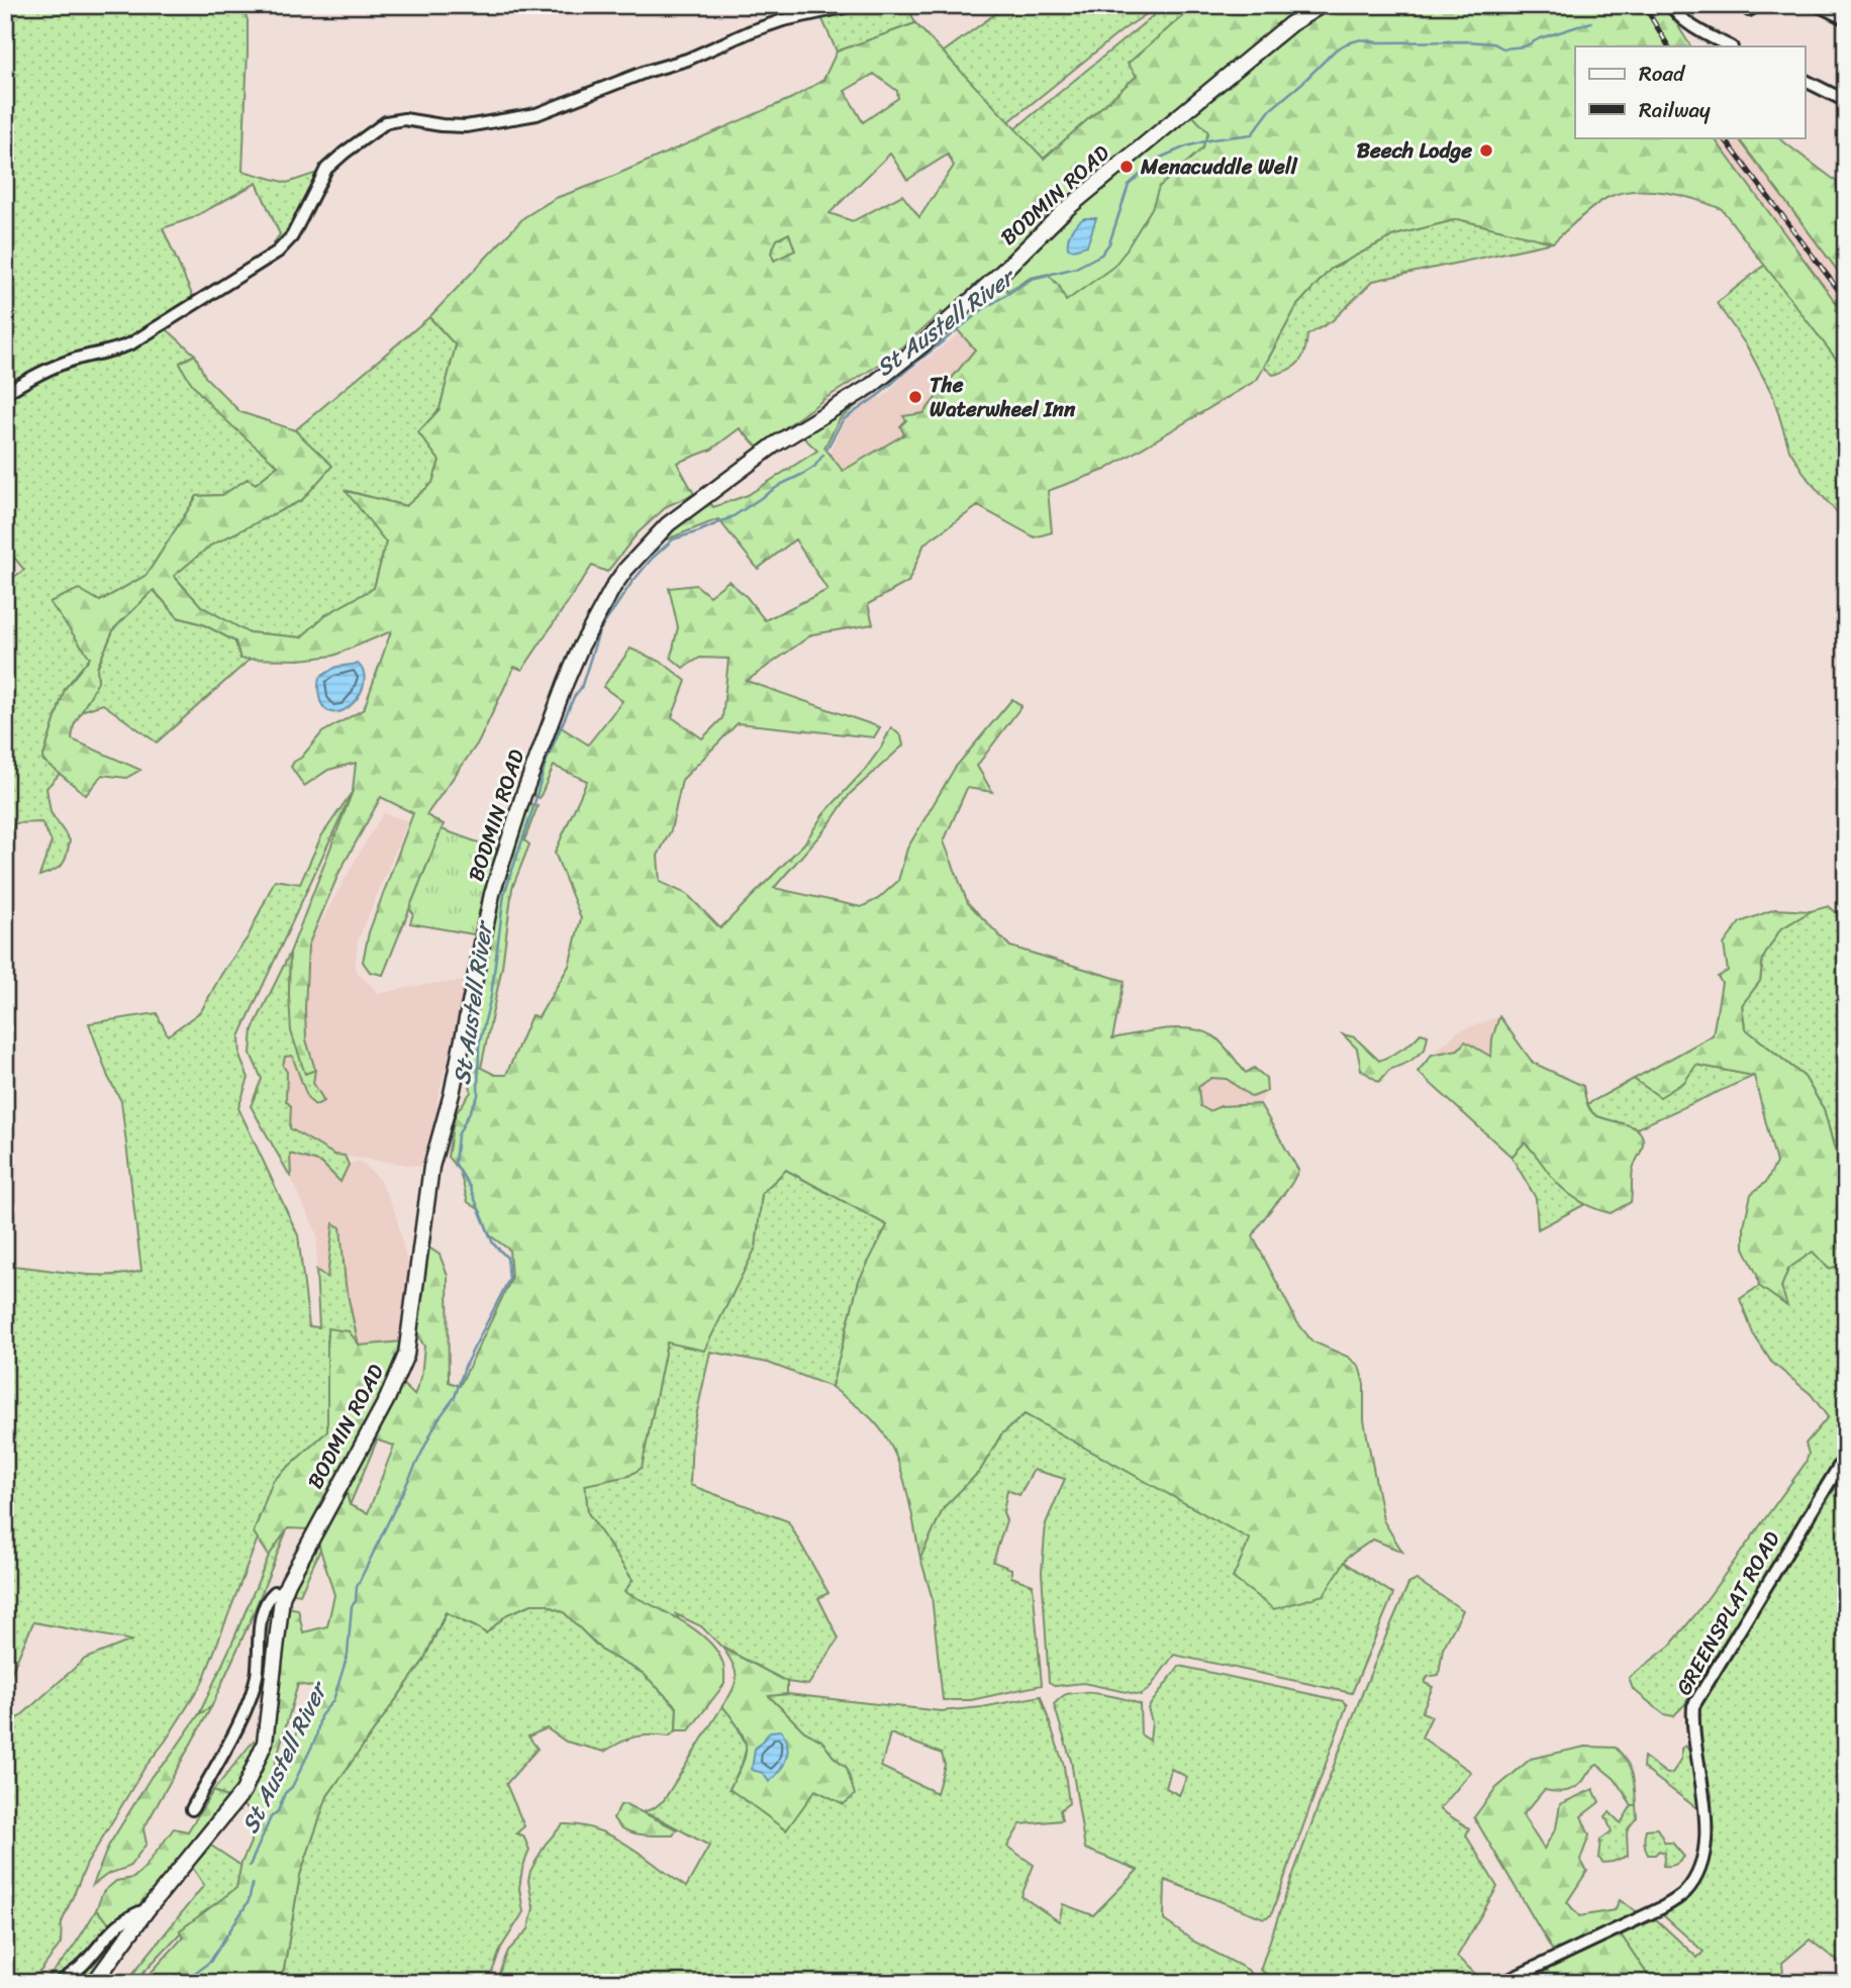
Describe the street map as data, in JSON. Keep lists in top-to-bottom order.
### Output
{
  "streets": {
    "main road": ["BODMIN ROAD"],
    "street": ["GREENSPLAT ROAD"]
  },
  "water": ["St Austell River"],
  "places": ["Beech Lodge", "Menacuddle Well", "The Waterwheel Inn"],
  "legend": ["Road", "Railway"]
}
